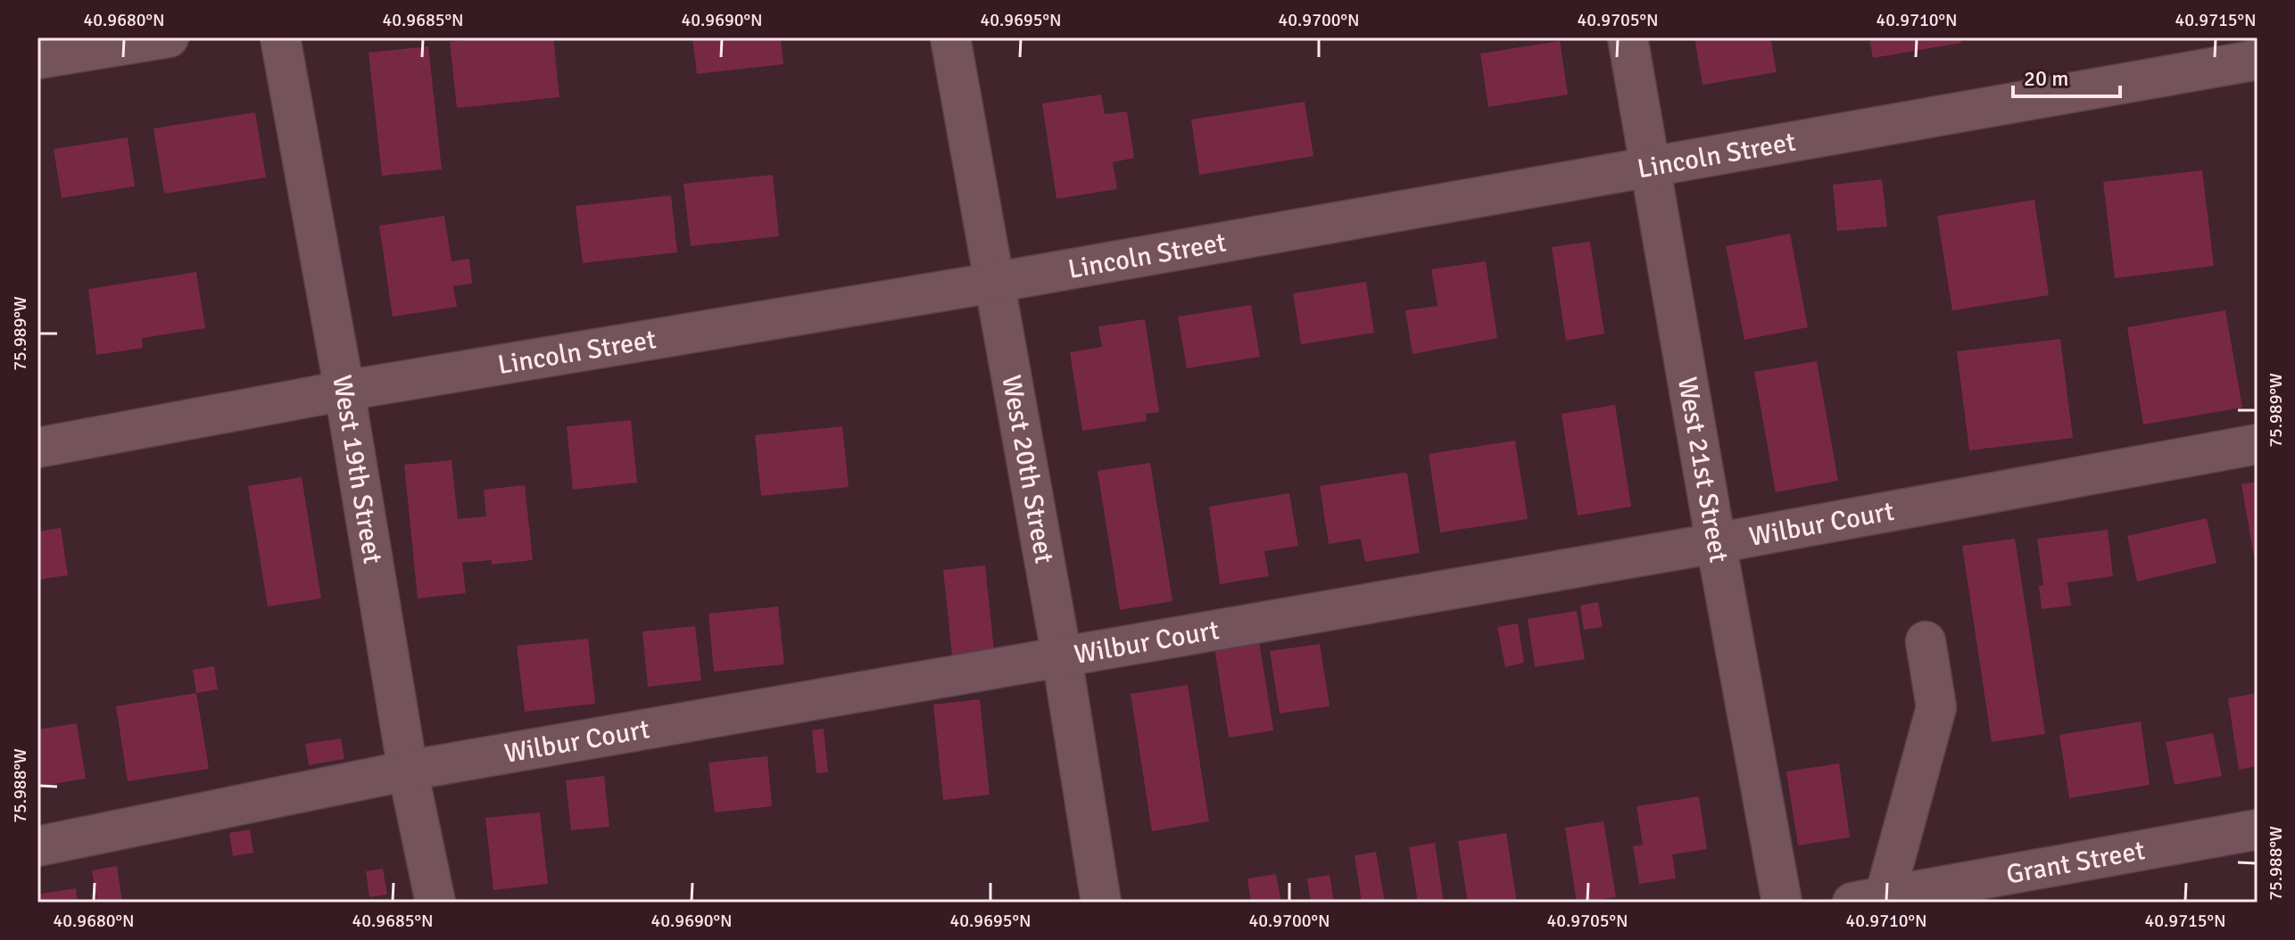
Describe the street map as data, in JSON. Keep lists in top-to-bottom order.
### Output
{
  "streets": {
    "street": [
      "Lincoln Street",
      "West 19th Street",
      "West 20th Street",
      "West 21st Street",
      "Wilbur Court",
      "Grant Street"
    ]
  },
  "crossings": [
    ["Lincoln Street", "West 19th Street"],
    ["Lincoln Street", "West 20th Street"],
    ["Lincoln Street", "West 21st Street"],
    ["West 19th Street", "Wilbur Court"],
    ["West 20th Street", "Wilbur Court"],
    ["West 21st Street", "Wilbur Court"]
  ],
  "scale_bar": "20 m",
  "coordinates": [
    "40.9680°N",
    "40.9685°N",
    "40.9690°N",
    "40.9695°N",
    "40.9700°N",
    "40.9705°N",
    "40.9710°N",
    "40.9715°N",
    "75.989°W",
    "75.988°W"
  ]
}
